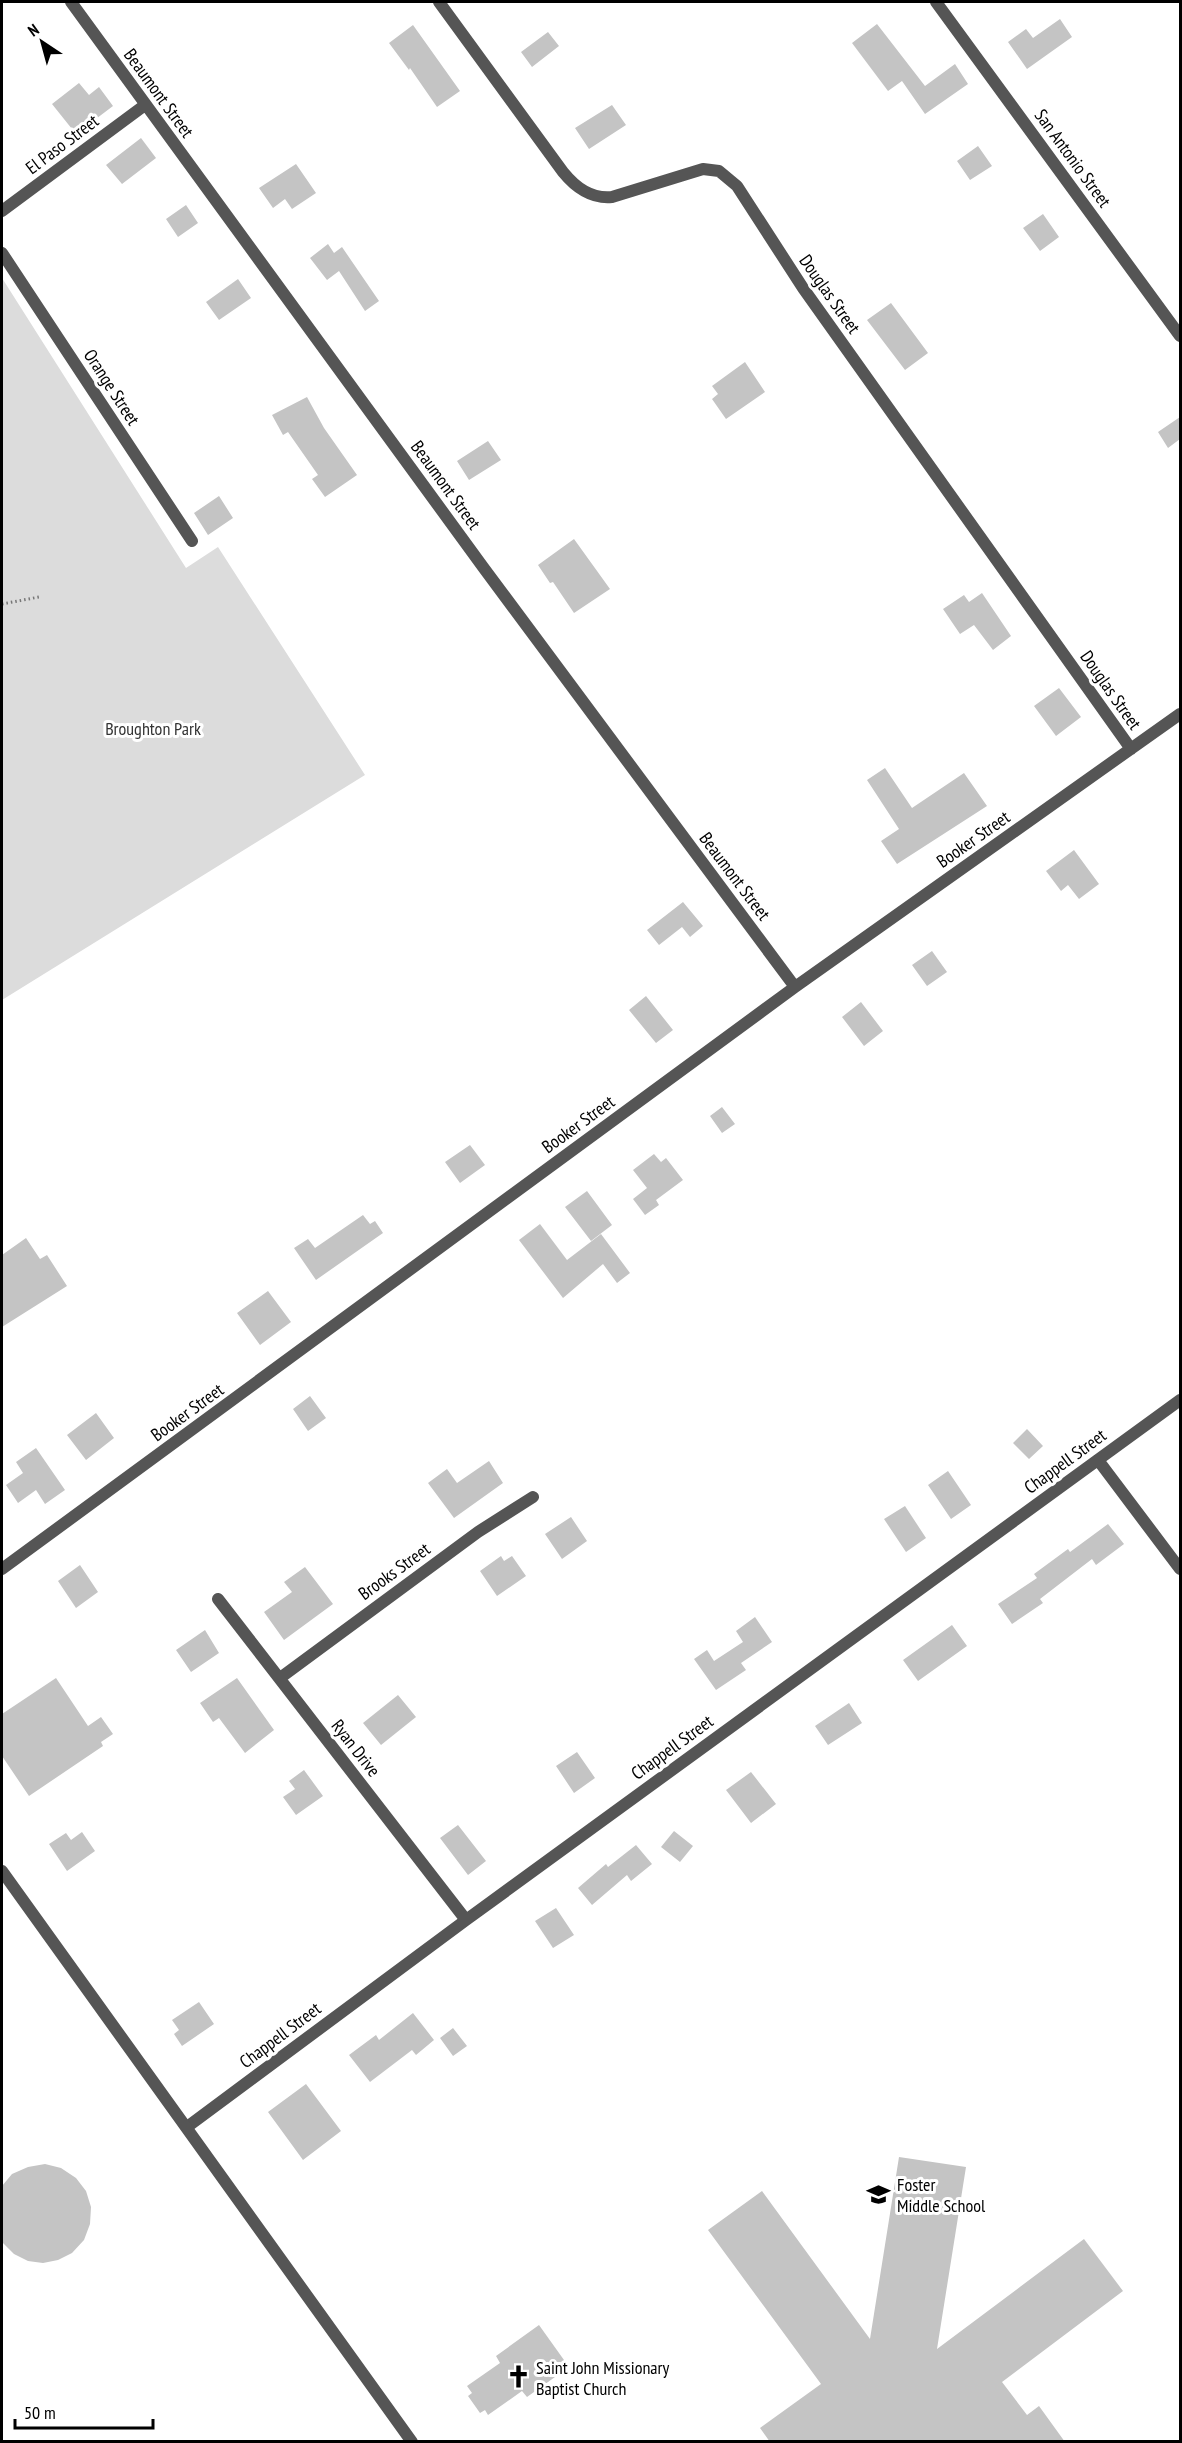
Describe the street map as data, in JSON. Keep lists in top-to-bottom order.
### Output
{
  "streets": {
    "street": [
      "Beaumont Street",
      "El Paso Street",
      "San Antonio Street",
      "Douglas Street",
      "Orange Street",
      "Booker Street",
      "Chappell Street",
      "Brooks Street",
      "Ryan Drive"
    ]
  },
  "crossings": [
    ["Beaumont Street", "El Paso Street"],
    ["Beaumont Street", "Booker Street"],
    ["Douglas Street", "Booker Street"],
    ["Chappell Street", "Ryan Drive"],
    ["Brooks Street", "Ryan Drive"]
  ],
  "parks": ["Broughton Park"],
  "places": {
    "school or university": ["Foster Middle School"],
    "church": ["Saint John Missionary Baptist Church"]
  },
  "scale_bar": "50 m",
  "north": "top left"
}
